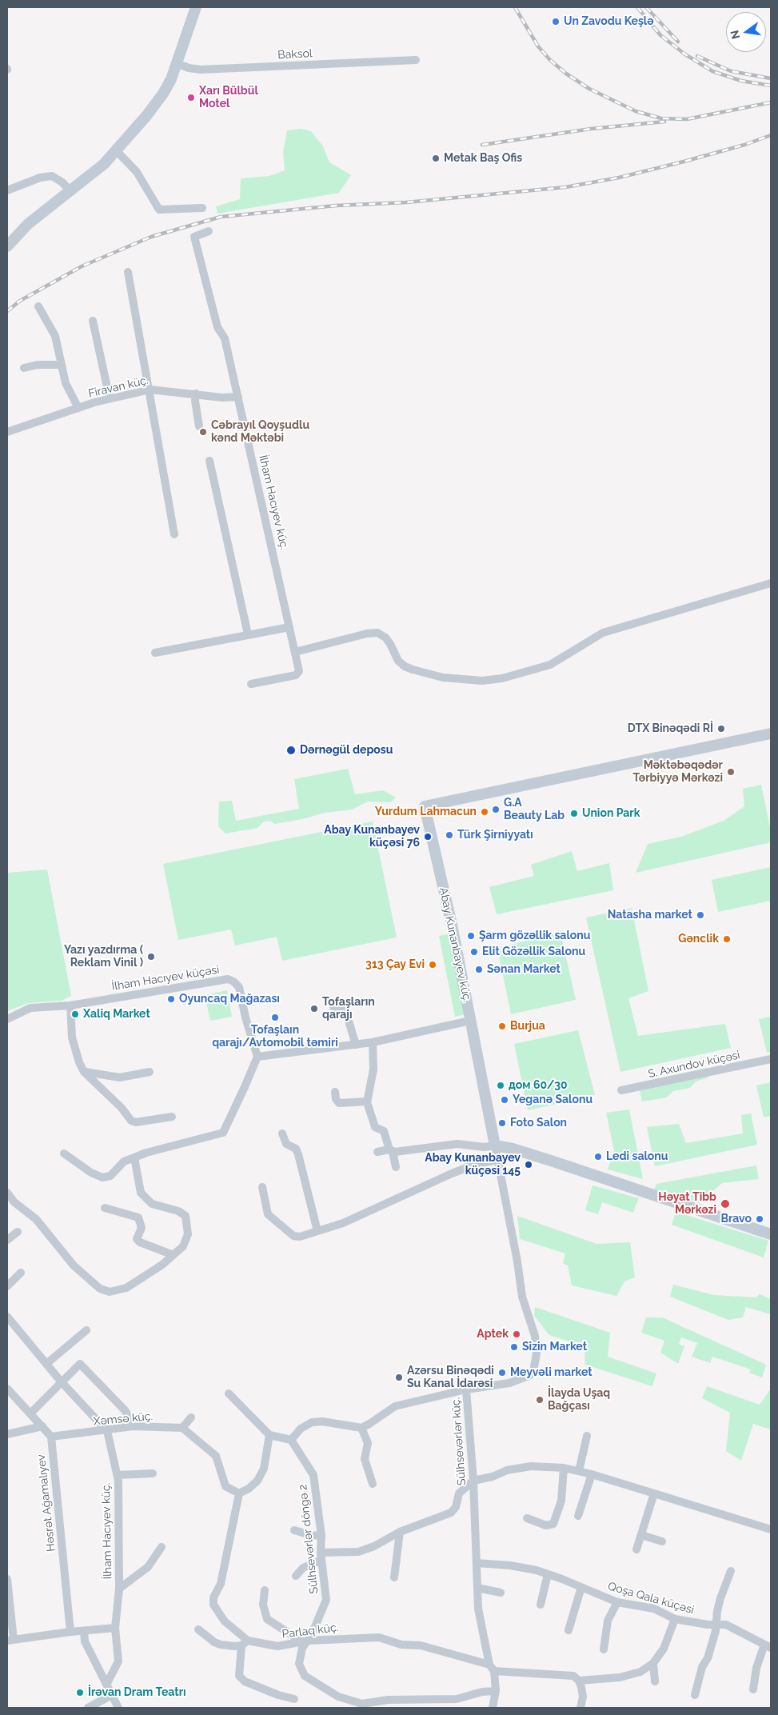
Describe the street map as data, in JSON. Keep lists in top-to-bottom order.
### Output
{
  "streets": {
    "street": [
      "Baksol",
      "Firavan küç.",
      "İlham Hacıyev küç.",
      "Abay Kunanbayev küç.",
      "İlham Hacıyev küçəsi",
      "S. Axundov küçəsi",
      "Xəmsə küç.",
      "Sülhsevərlər küç.",
      "Həsrət Ağamalıyev",
      "Sülhsevərlər döngə 2",
      "Qoşa Qala küçəsi",
      "Parlaq küç."
    ]
  },
  "crossings": [
    ["Firavan küç.", "İlham Hacıyev küç."],
    ["İlham Hacıyev küç.", "Xəmsə küç."],
    ["Abay Kunanbayev küç.", "Sülhsevərlər küç."],
    ["Xəmsə küç.", "Həsrət Ağamalıyev"],
    ["Sülhsevərlər küç.", "Sülhsevərlər döngə 2"],
    ["Sülhsevərlər küç.", "Qoşa Qala küçəsi"],
    ["Sülhsevərlər küç.", "Parlaq küç."],
    ["Sülhsevərlər döngə 2", "Parlaq küç."]
  ],
  "places": [
    "Un Zavodu Keşlə",
    "Xarı Bülbül Motel",
    "Metak Baş Ofis",
    "Cəbrayıl Qoyşudlu kənd Məktəbi",
    "DTX Binəqədi Rİ",
    "Dərnəgül deposu",
    "Məktəbəqədər Tərbiyyə Mərkəzi",
    "G.A Beauty Lab",
    "Yurdum Lahmacun",
    "Union Park",
    "Türk Şirniyyatı",
    "Abay Kunanbayev küçəsi 76",
    "Natasha market",
    "Şarm gözəllik salonu",
    "Gənclik",
    "Elit Gözəllik Salonu",
    "Yazı yazdırma ( Reklam Vinil )",
    "313 Çay Evi",
    "Sənan Market",
    "Oyuncaq Mağazası",
    "Tofaşların qarajı",
    "Xaliq Market",
    "Tofaşlaın qarajı/Avtomobil təmiri",
    "Burjua",
    "дом 60/30",
    "Yeganə Salonu",
    "Foto Salon",
    "Ledi salonu",
    "Abay Kunanbayev küçəsi 145",
    "Həyat Tibb Mərkəzi",
    "Bravo",
    "Aptek",
    "Sizin Market",
    "Meyvəli market",
    "Azərsu Binəqədi Su Kanal İdarəsi",
    "İlayda Uşaq Bağçası",
    "İrəvan Dram Teatrı"
  ],
  "north": "left"
}
